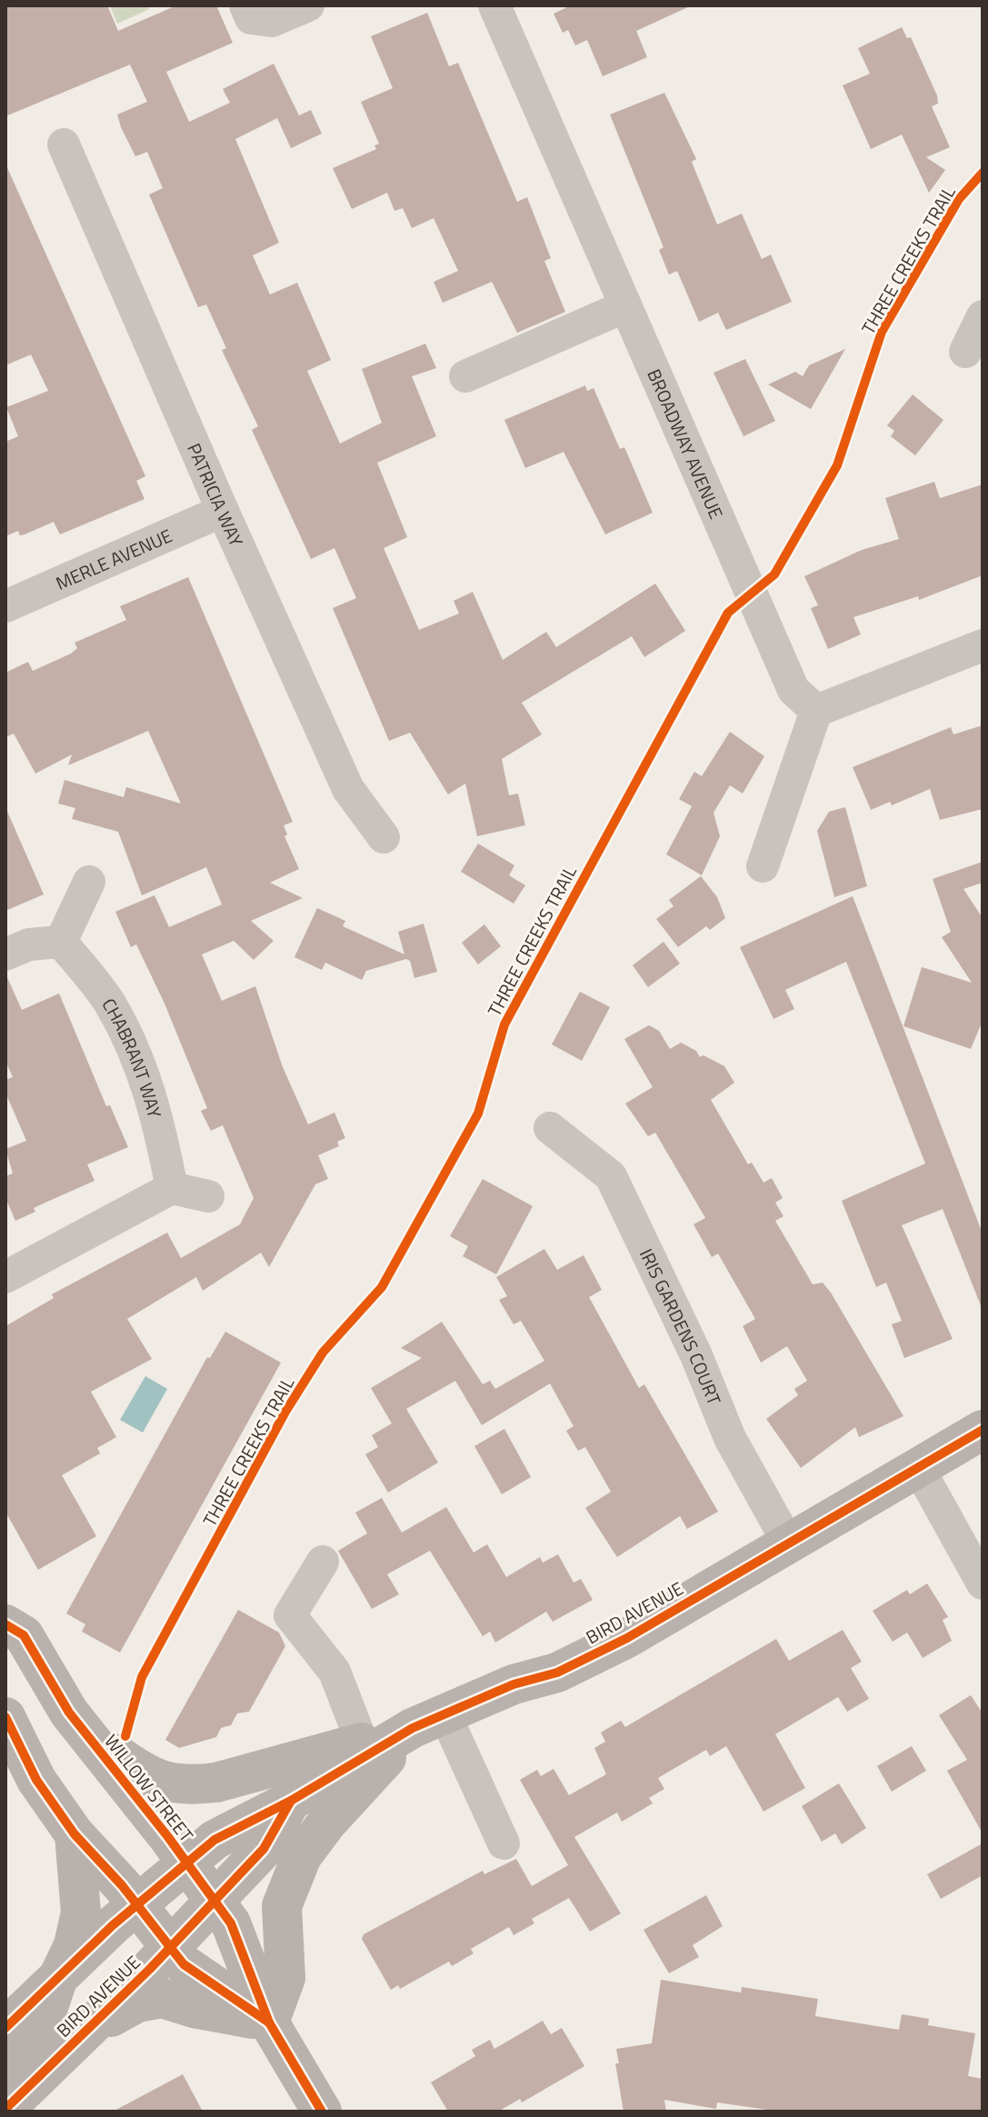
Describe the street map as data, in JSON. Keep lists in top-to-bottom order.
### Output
{
  "streets": {
    "main road": ["BIRD AVENUE", "WILLOW STREET"],
    "street": [
      "BROADWAY AVENUE",
      "PATRICIA WAY",
      "MERLE AVENUE",
      "CHABRANT WAY",
      "IRIS GARDENS COURT"
    ],
    "cycle path": ["THREE CREEKS TRAIL"]
  },
  "crossings": [
    ["PATRICIA WAY", "MERLE AVENUE"],
    ["IRIS GARDENS COURT", "BIRD AVENUE"],
    ["BIRD AVENUE", "WILLOW STREET"]
  ]
}
